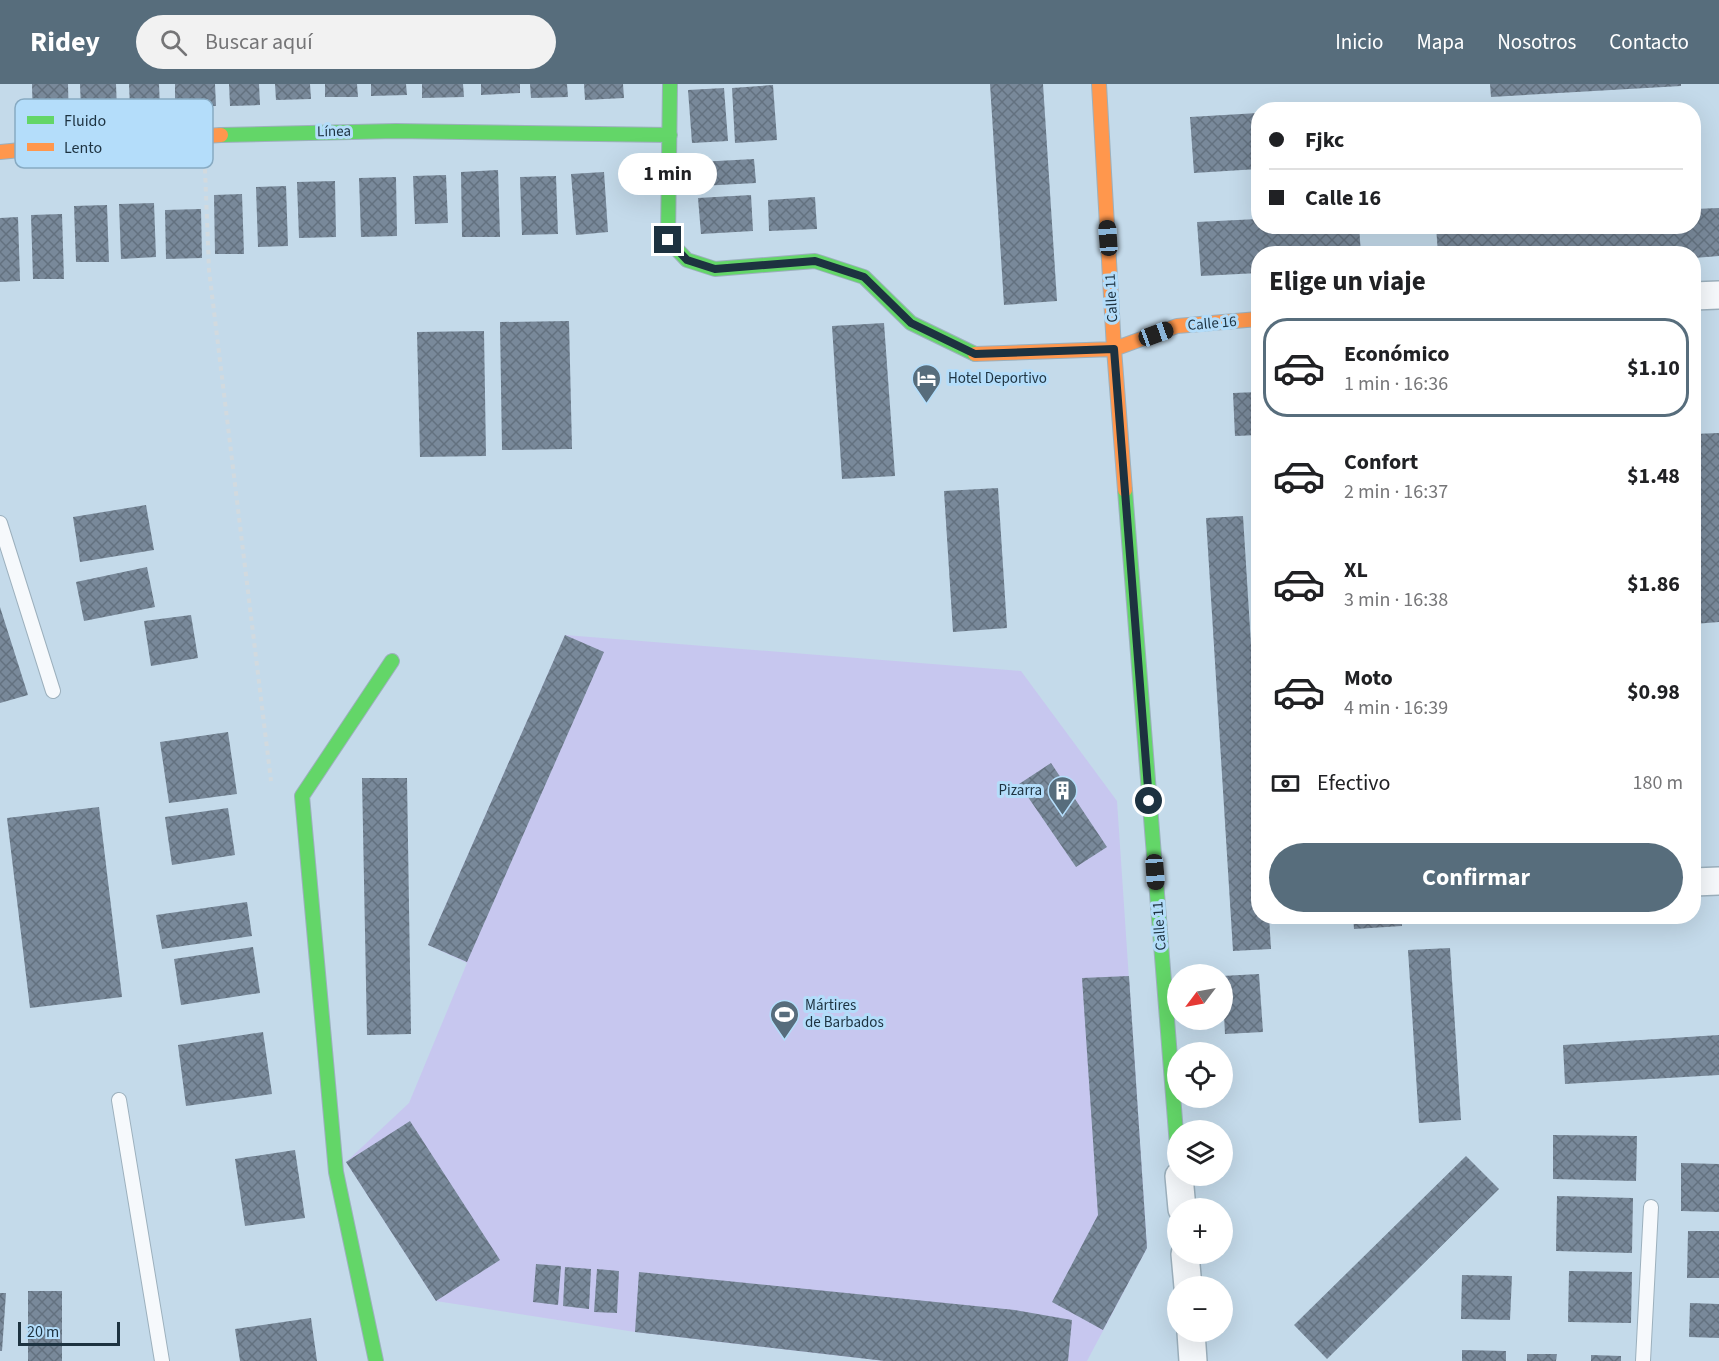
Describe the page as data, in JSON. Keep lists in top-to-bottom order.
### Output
{
  "streets": {
    "street": ["Línea", "Calle 11", "Calle 16"]
  },
  "crossings": [
    ["Línea", "Calle 16"],
    ["Calle 11", "Calle 16"]
  ],
  "places": {
    "hotel": ["Hotel Deportivo"],
    "building": ["Pizarra"],
    "sports": ["Mártires de Barbados"]
  },
  "legend": ["Fluido", "Lento"],
  "scale_bar": "20 m",
  "north": "bottom left",
  "page": {
    "header": "Ridey",
    "search": "Buscar aquí",
    "nav": [
      "Inicio",
      "Mapa",
      "Nosotros",
      "Contacto"
    ],
    "banner": ["Fjkc", "Calle 16"],
    "bubble": "1 min",
    "heading": "Elige un viaje",
    "list": [
      {
        "name": "Económico",
        "note": "1 min · 16:36",
        "value": "$1.10"
      },
      {
        "name": "Confort",
        "note": "2 min · 16:37",
        "value": "$1.48"
      },
      {
        "name": "XL",
        "note": "3 min · 16:38",
        "value": "$1.86"
      },
      {
        "name": "Moto",
        "note": "4 min · 16:39",
        "value": "$0.98"
      }
    ],
    "pay": ["Efectivo", "180 m"],
    "buttons": "Confirmar",
    "map_buttons": ["+", "−"],
    "scale": "20 m"
  }
}
